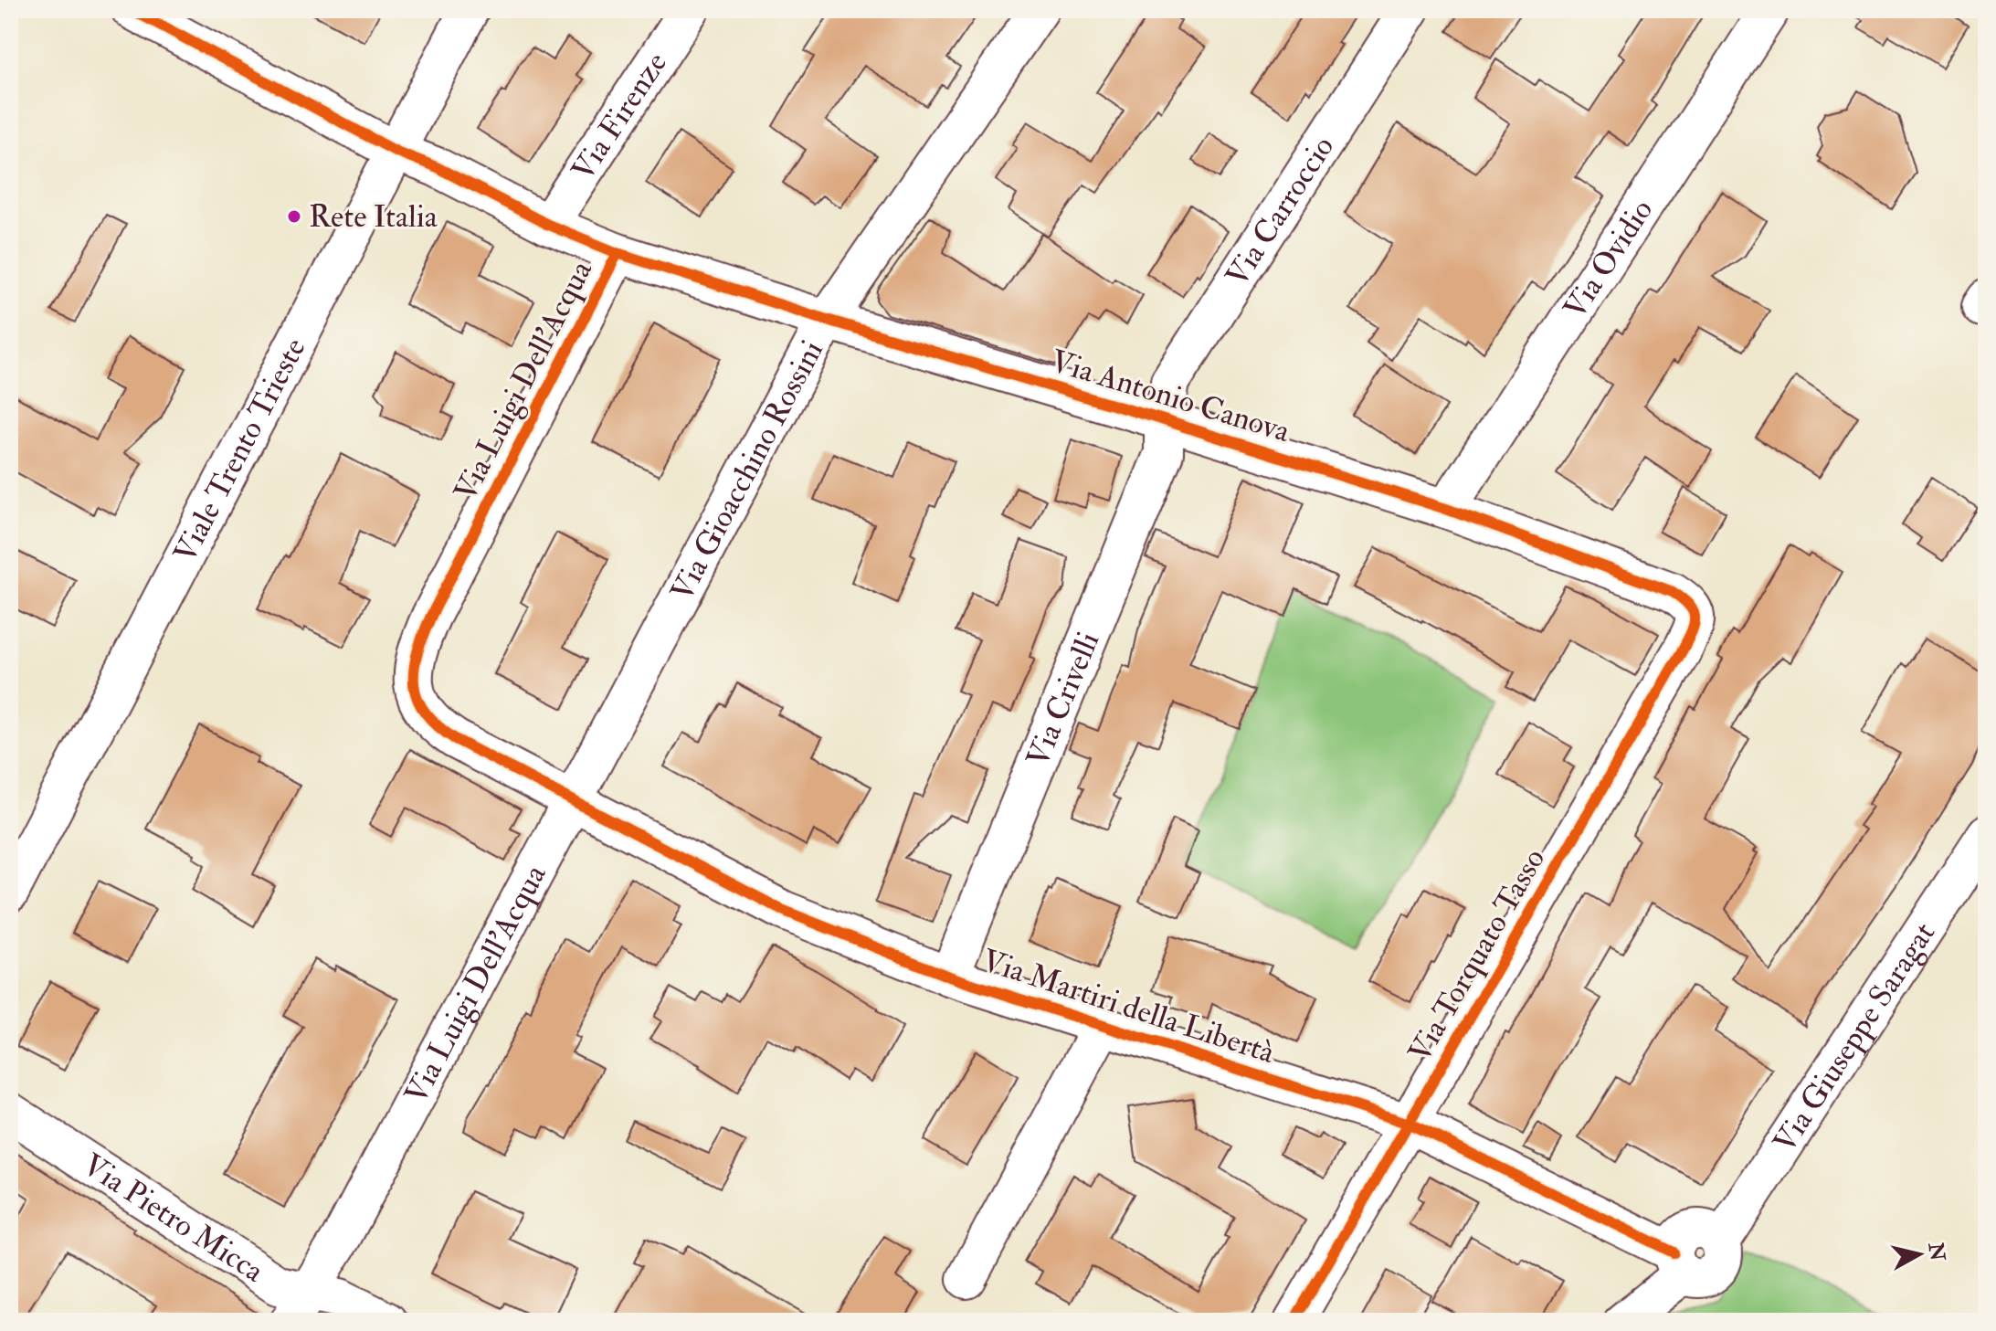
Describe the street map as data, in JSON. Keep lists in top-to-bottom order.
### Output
{
  "streets": {
    "street": [
      "Via Firenze",
      "Via Carroccio",
      "Via Ovidio",
      "Via Luigi Dell'Acqua",
      "Via Antonio Canova",
      "Viale Trento Trieste",
      "Via Gioacchino Rossini",
      "Via Crivelli",
      "Via Torquato Tasso",
      "Via Martiri della Libertà",
      "Via Giuseppe Saragat",
      "Via Pietro Micca"
    ]
  },
  "crossings": [
    ["Via Firenze", "Via Luigi Dell'Acqua"],
    ["Via Carroccio", "Via Antonio Canova"],
    ["Via Carroccio", "Via Crivelli"],
    ["Via Ovidio", "Via Antonio Canova"],
    ["Via Luigi Dell'Acqua", "Via Antonio Canova"],
    ["Via Luigi Dell'Acqua", "Viale Trento Trieste"],
    ["Via Luigi Dell'Acqua", "Via Gioacchino Rossini"],
    ["Via Luigi Dell'Acqua", "Via Martiri della Libertà"],
    ["Via Luigi Dell'Acqua", "Via Pietro Micca"],
    ["Via Antonio Canova", "Via Gioacchino Rossini"],
    ["Via Antonio Canova", "Via Crivelli"],
    ["Via Antonio Canova", "Via Torquato Tasso"],
    ["Via Gioacchino Rossini", "Via Martiri della Libertà"],
    ["Via Crivelli", "Via Martiri della Libertà"],
    ["Via Torquato Tasso", "Via Martiri della Libertà"],
    ["Via Martiri della Libertà", "Via Giuseppe Saragat"]
  ],
  "places": ["Rete Italia"],
  "north": "right"
}
